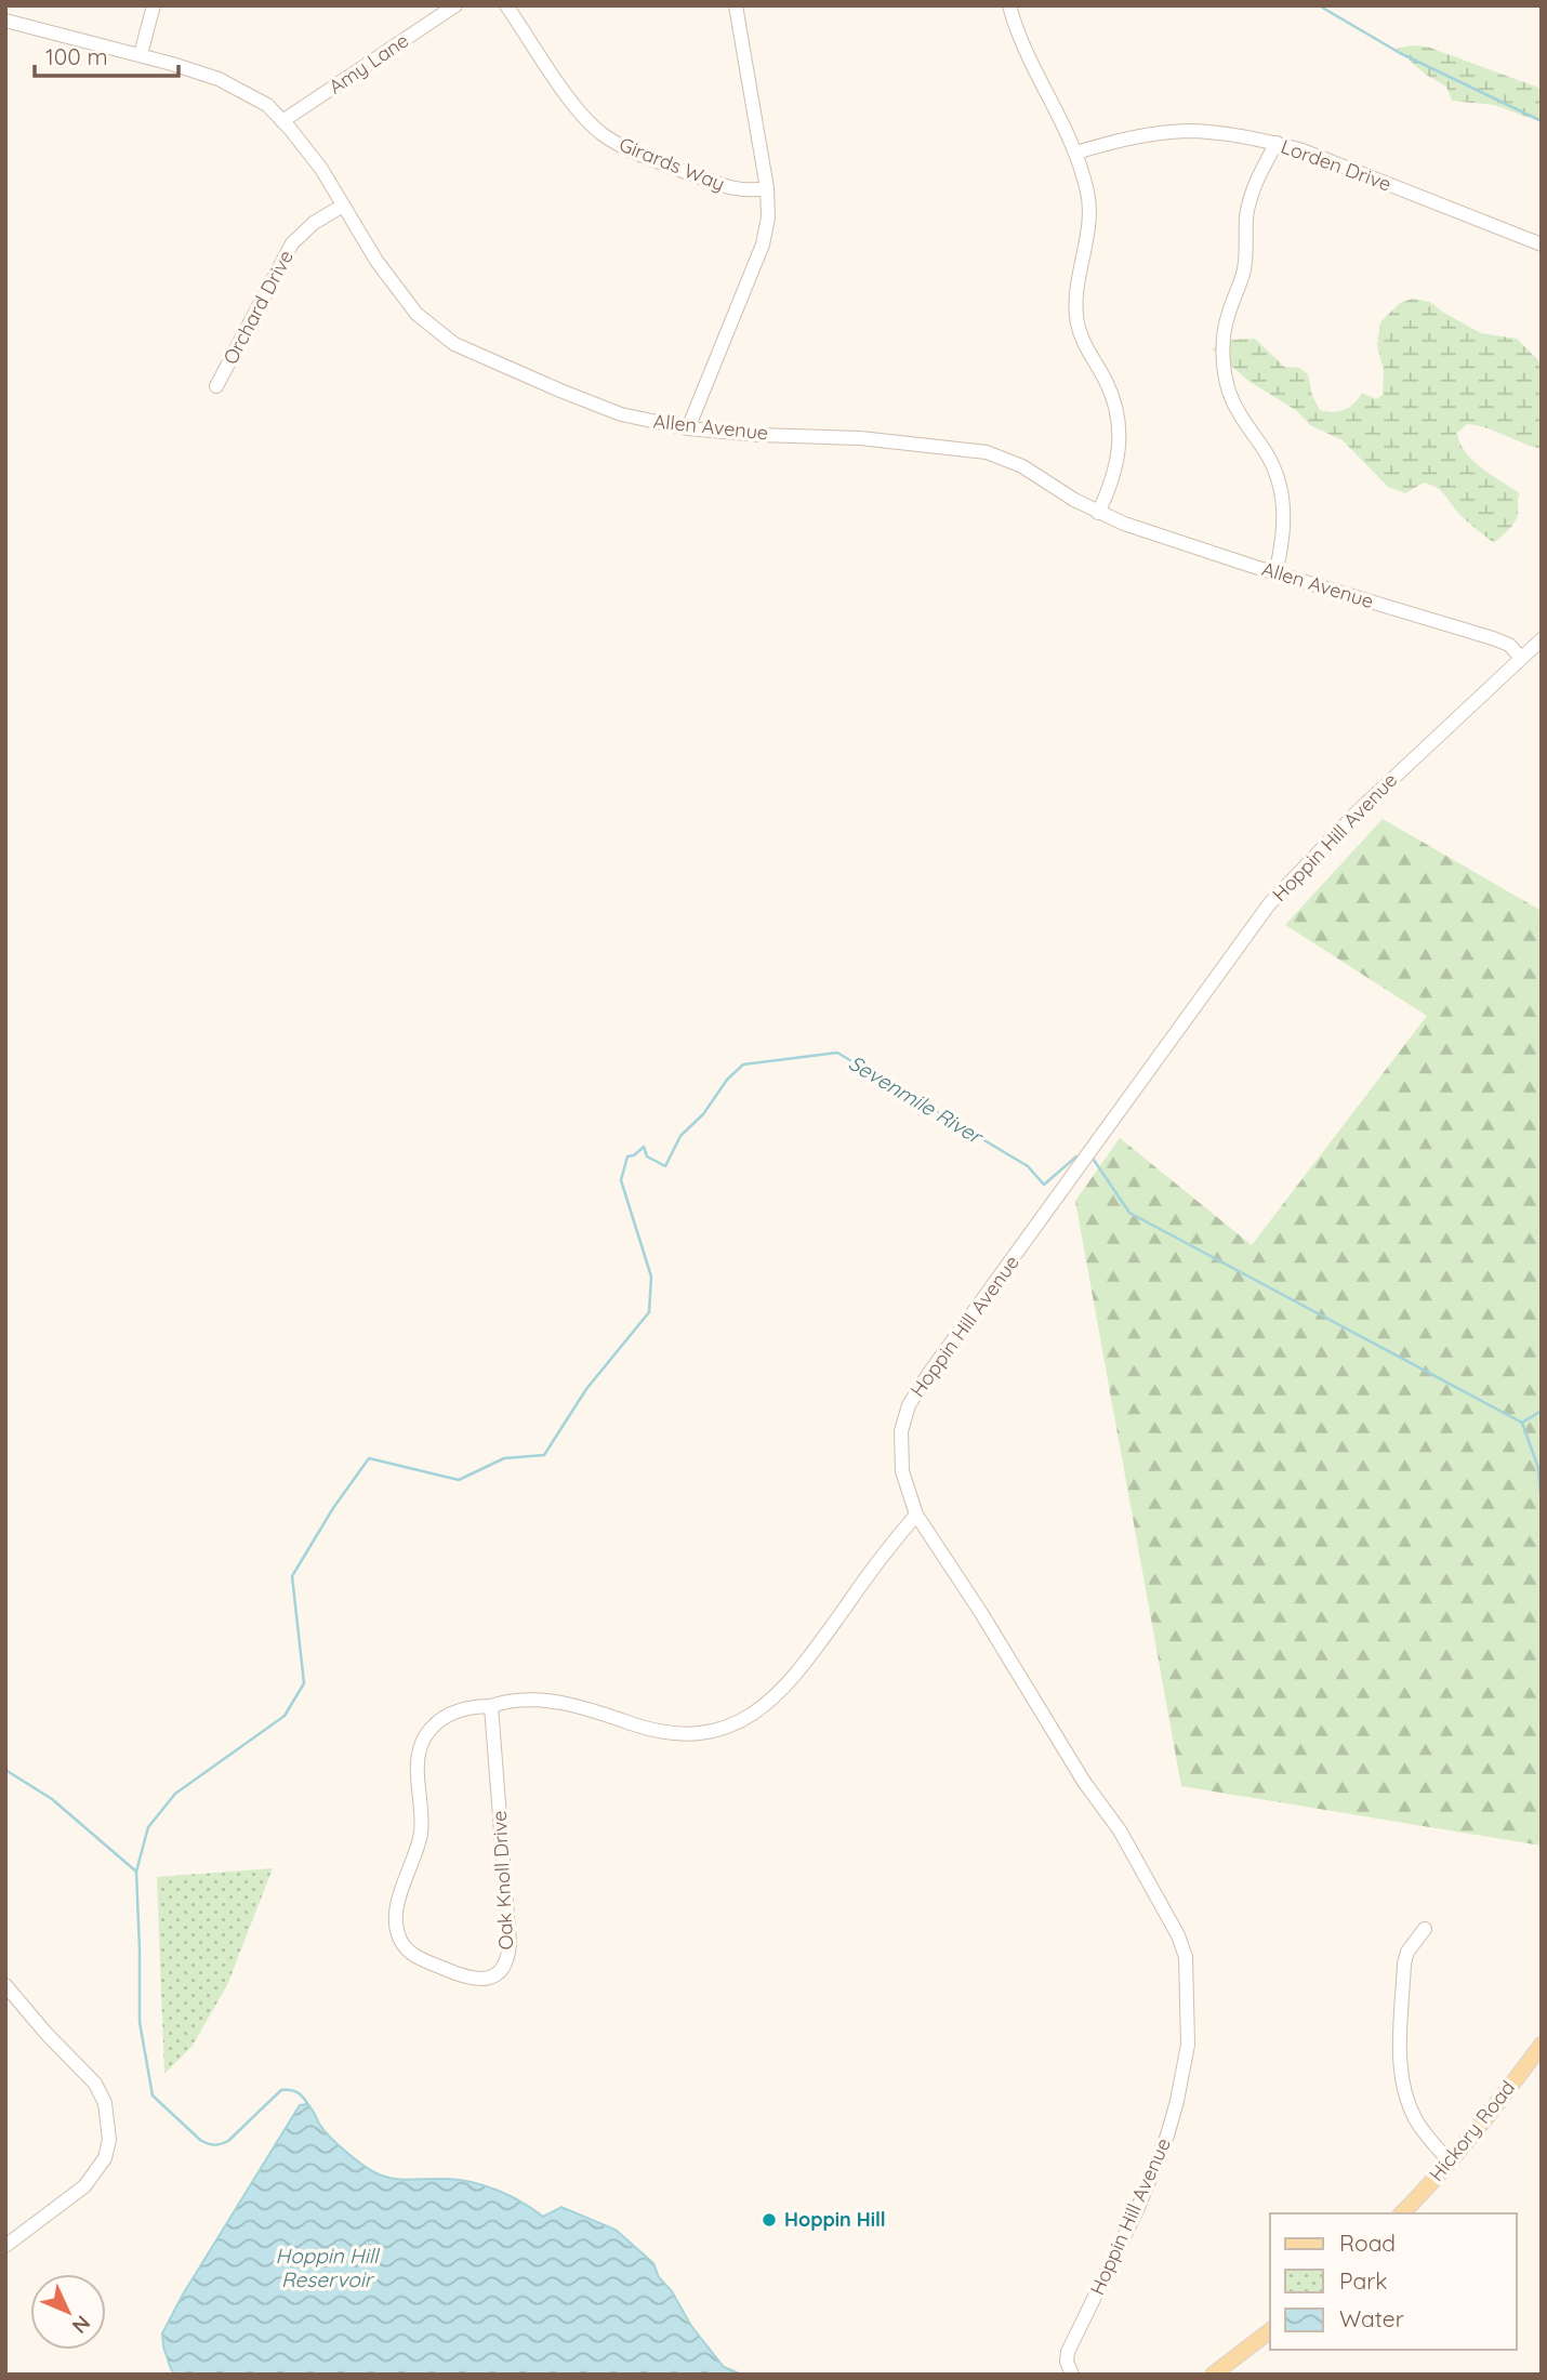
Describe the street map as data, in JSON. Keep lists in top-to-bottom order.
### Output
{
  "streets": {
    "main road": ["Hickory Road"],
    "street": [
      "Amy Lane",
      "Girards Way",
      "Lorden Drive",
      "Orchard Drive",
      "Allen Avenue",
      "Hoppin Hill Avenue",
      "Oak Knoll Drive"
    ]
  },
  "crossings": [
    ["Amy Lane", "Allen Avenue"],
    ["Orchard Drive", "Allen Avenue"],
    ["Allen Avenue", "Hoppin Hill Avenue"],
    ["Hoppin Hill Avenue", "Oak Knoll Drive"]
  ],
  "water": ["Sevenmile River", "Hoppin Hill Reservoir"],
  "places": ["Hoppin Hill"],
  "legend": ["Road", "Park", "Water"],
  "scale_bar": "100 m",
  "north": "bottom right"
}
